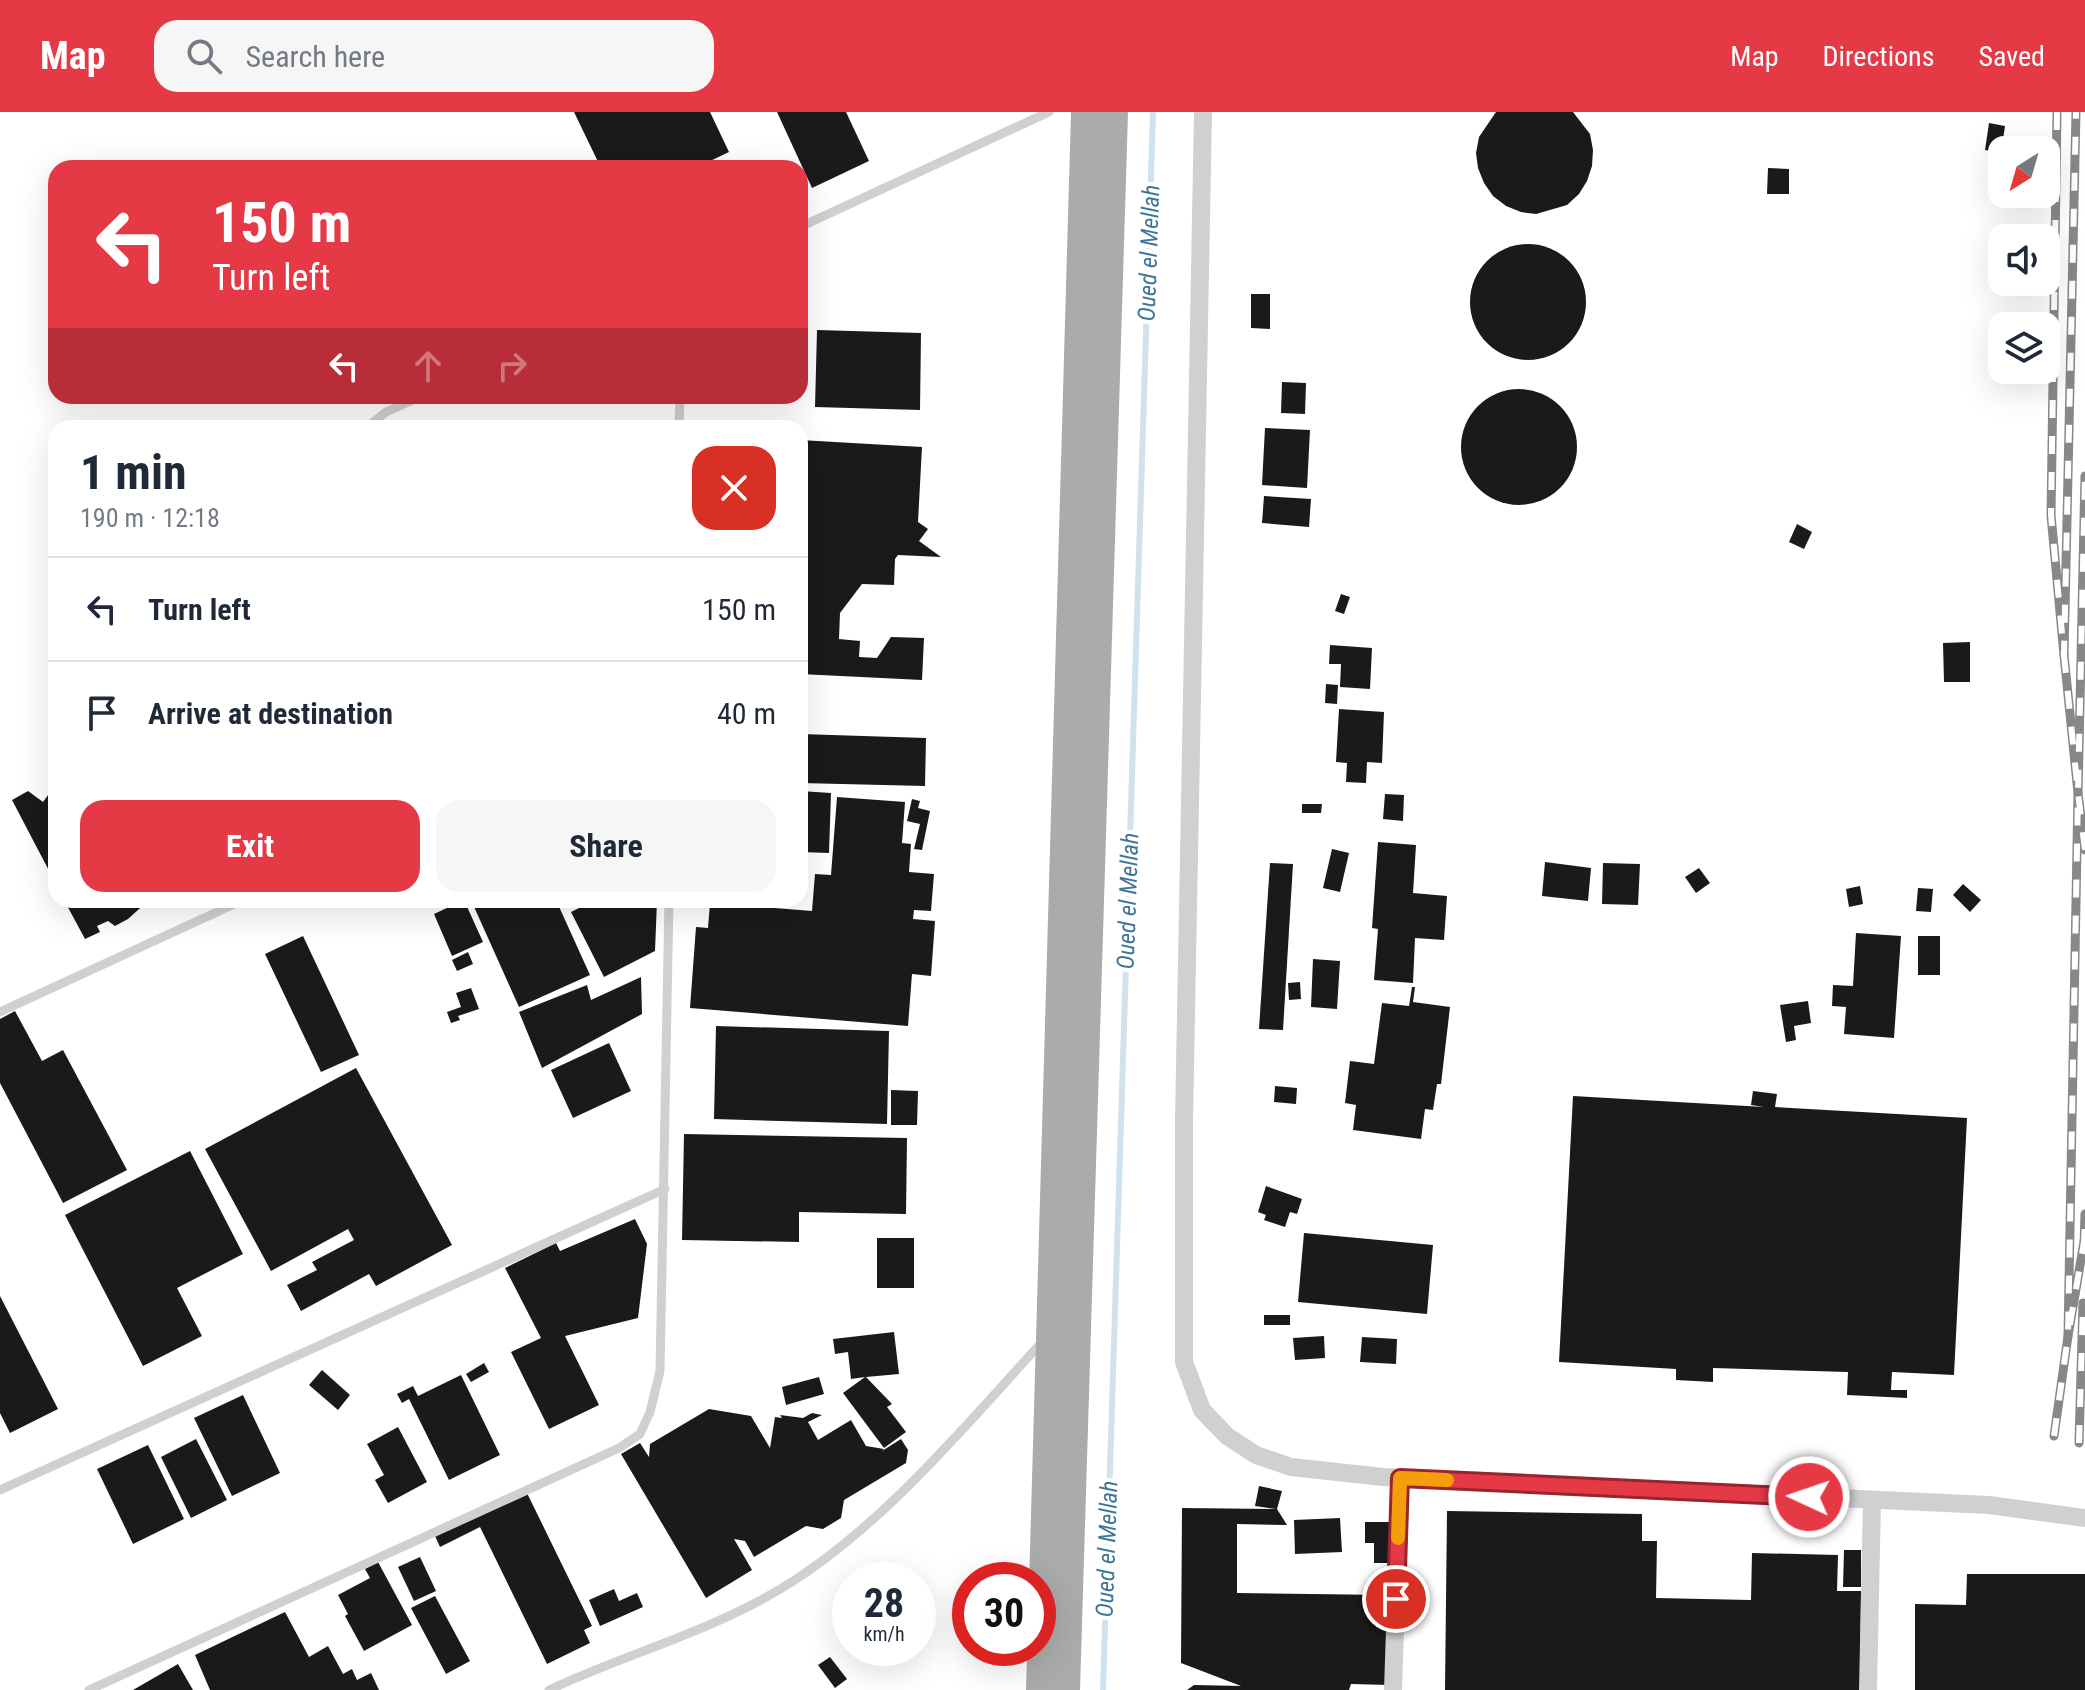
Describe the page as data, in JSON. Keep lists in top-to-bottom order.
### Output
{
  "water": ["Oued el Mellah"],
  "north": "bottom left",
  "page": {
    "header": "Map",
    "search": "Search here",
    "nav": ["Map", "Directions", "Saved"],
    "turn": ["150 m", "Turn left"],
    "heading": ["1 min", "190 m · 12:18"],
    "list": [
      {
        "name": "Turn left",
        "value": "150 m"
      },
      {
        "name": "Arrive at destination",
        "value": "40 m"
      }
    ],
    "buttons": ["Exit", "Share"],
    "speed": "28 km/h",
    "limit": "30"
  }
}
